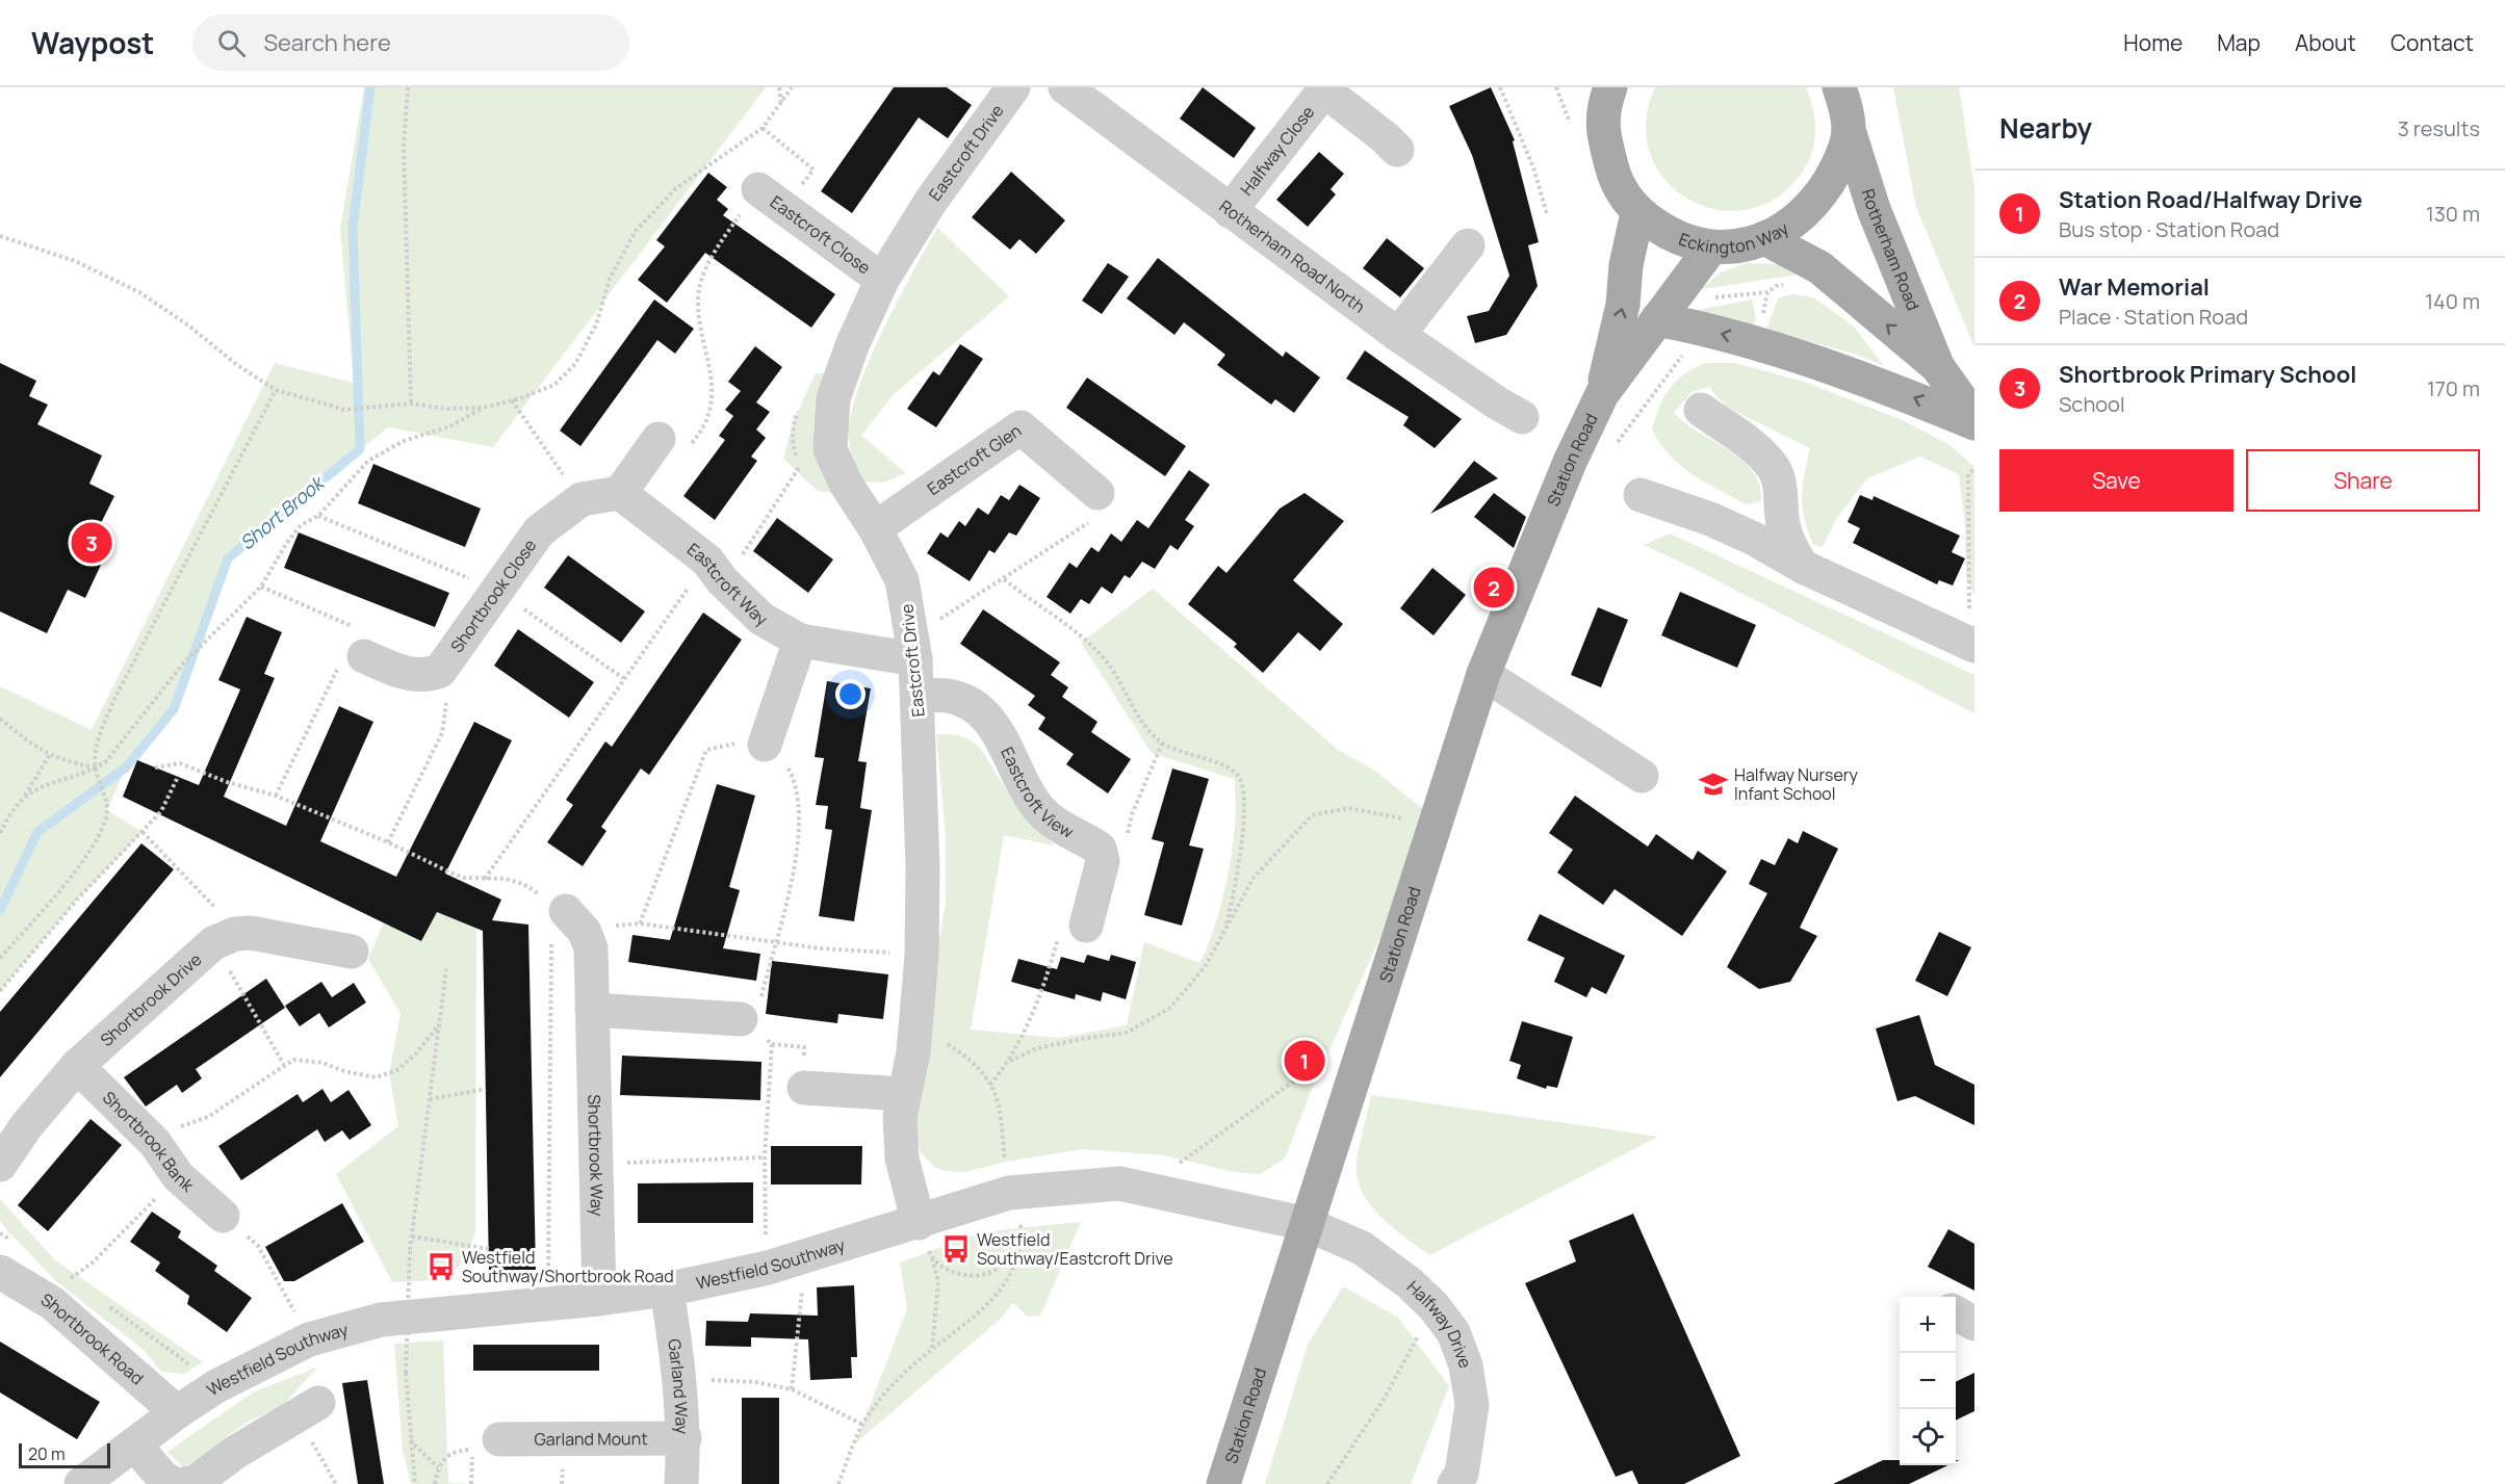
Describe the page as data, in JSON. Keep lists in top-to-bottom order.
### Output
{
  "streets": {
    "main road": ["Eckington Way", "Rotherham Road", "Station Road"],
    "street": [
      "Halfway Close",
      "Eastcroft Drive",
      "Eastcroft Close",
      "Rotherham Road North",
      "Eastcroft Glen",
      "Eastcroft Way",
      "Shortbrook Close",
      "Eastcroft View",
      "Shortbrook Drive",
      "Shortbrook Bank",
      "Shortbrook Way",
      "Westfield Southway",
      "Halfway Drive",
      "Shortbrook Road",
      "Garland Way",
      "Garland Mount"
    ]
  },
  "crossings": [
    ["Halfway Close", "Rotherham Road North"],
    ["Eastcroft Drive", "Eastcroft Close"],
    ["Eastcroft Drive", "Eastcroft Glen"],
    ["Eastcroft Drive", "Eastcroft Way"],
    ["Eastcroft Drive", "Eastcroft View"],
    ["Eastcroft Drive", "Westfield Southway"],
    ["Eckington Way", "Rotherham Road"],
    ["Eckington Way", "Station Road"],
    ["Station Road", "Westfield Southway"],
    ["Station Road", "Halfway Drive"],
    ["Eastcroft Way", "Shortbrook Close"],
    ["Shortbrook Drive", "Shortbrook Bank"],
    ["Shortbrook Way", "Westfield Southway"],
    ["Westfield Southway", "Halfway Drive"],
    ["Westfield Southway", "Shortbrook Road"],
    ["Westfield Southway", "Garland Way"],
    ["Garland Way", "Garland Mount"]
  ],
  "water": ["Short Brook"],
  "places": {
    "school or university": ["Halfway Nursery Infant School"],
    "bus stop": ["Westfield Southway/Eastcroft Drive", "Westfield Southway/Shortbrook Road"]
  },
  "scale_bar": "20 m",
  "page": {
    "header": "Waypost",
    "search": "Search here",
    "nav": [
      "Home",
      "Map",
      "About",
      "Contact"
    ],
    "heading": ["Nearby", "3 results"],
    "list": [
      {
        "mark": "1",
        "name": "Station Road/Halfway Drive",
        "note": "Bus stop · Station Road",
        "value": "130 m"
      },
      {
        "mark": "2",
        "name": "War Memorial",
        "note": "Place · Station Road",
        "value": "140 m"
      },
      {
        "mark": "3",
        "name": "Shortbrook Primary School",
        "note": "School",
        "value": "170 m"
      }
    ],
    "buttons": ["Save", "Share"],
    "pins": ["3", "2", "1"],
    "map_buttons": ["+", "−"],
    "scale": "20 m"
  }
}
